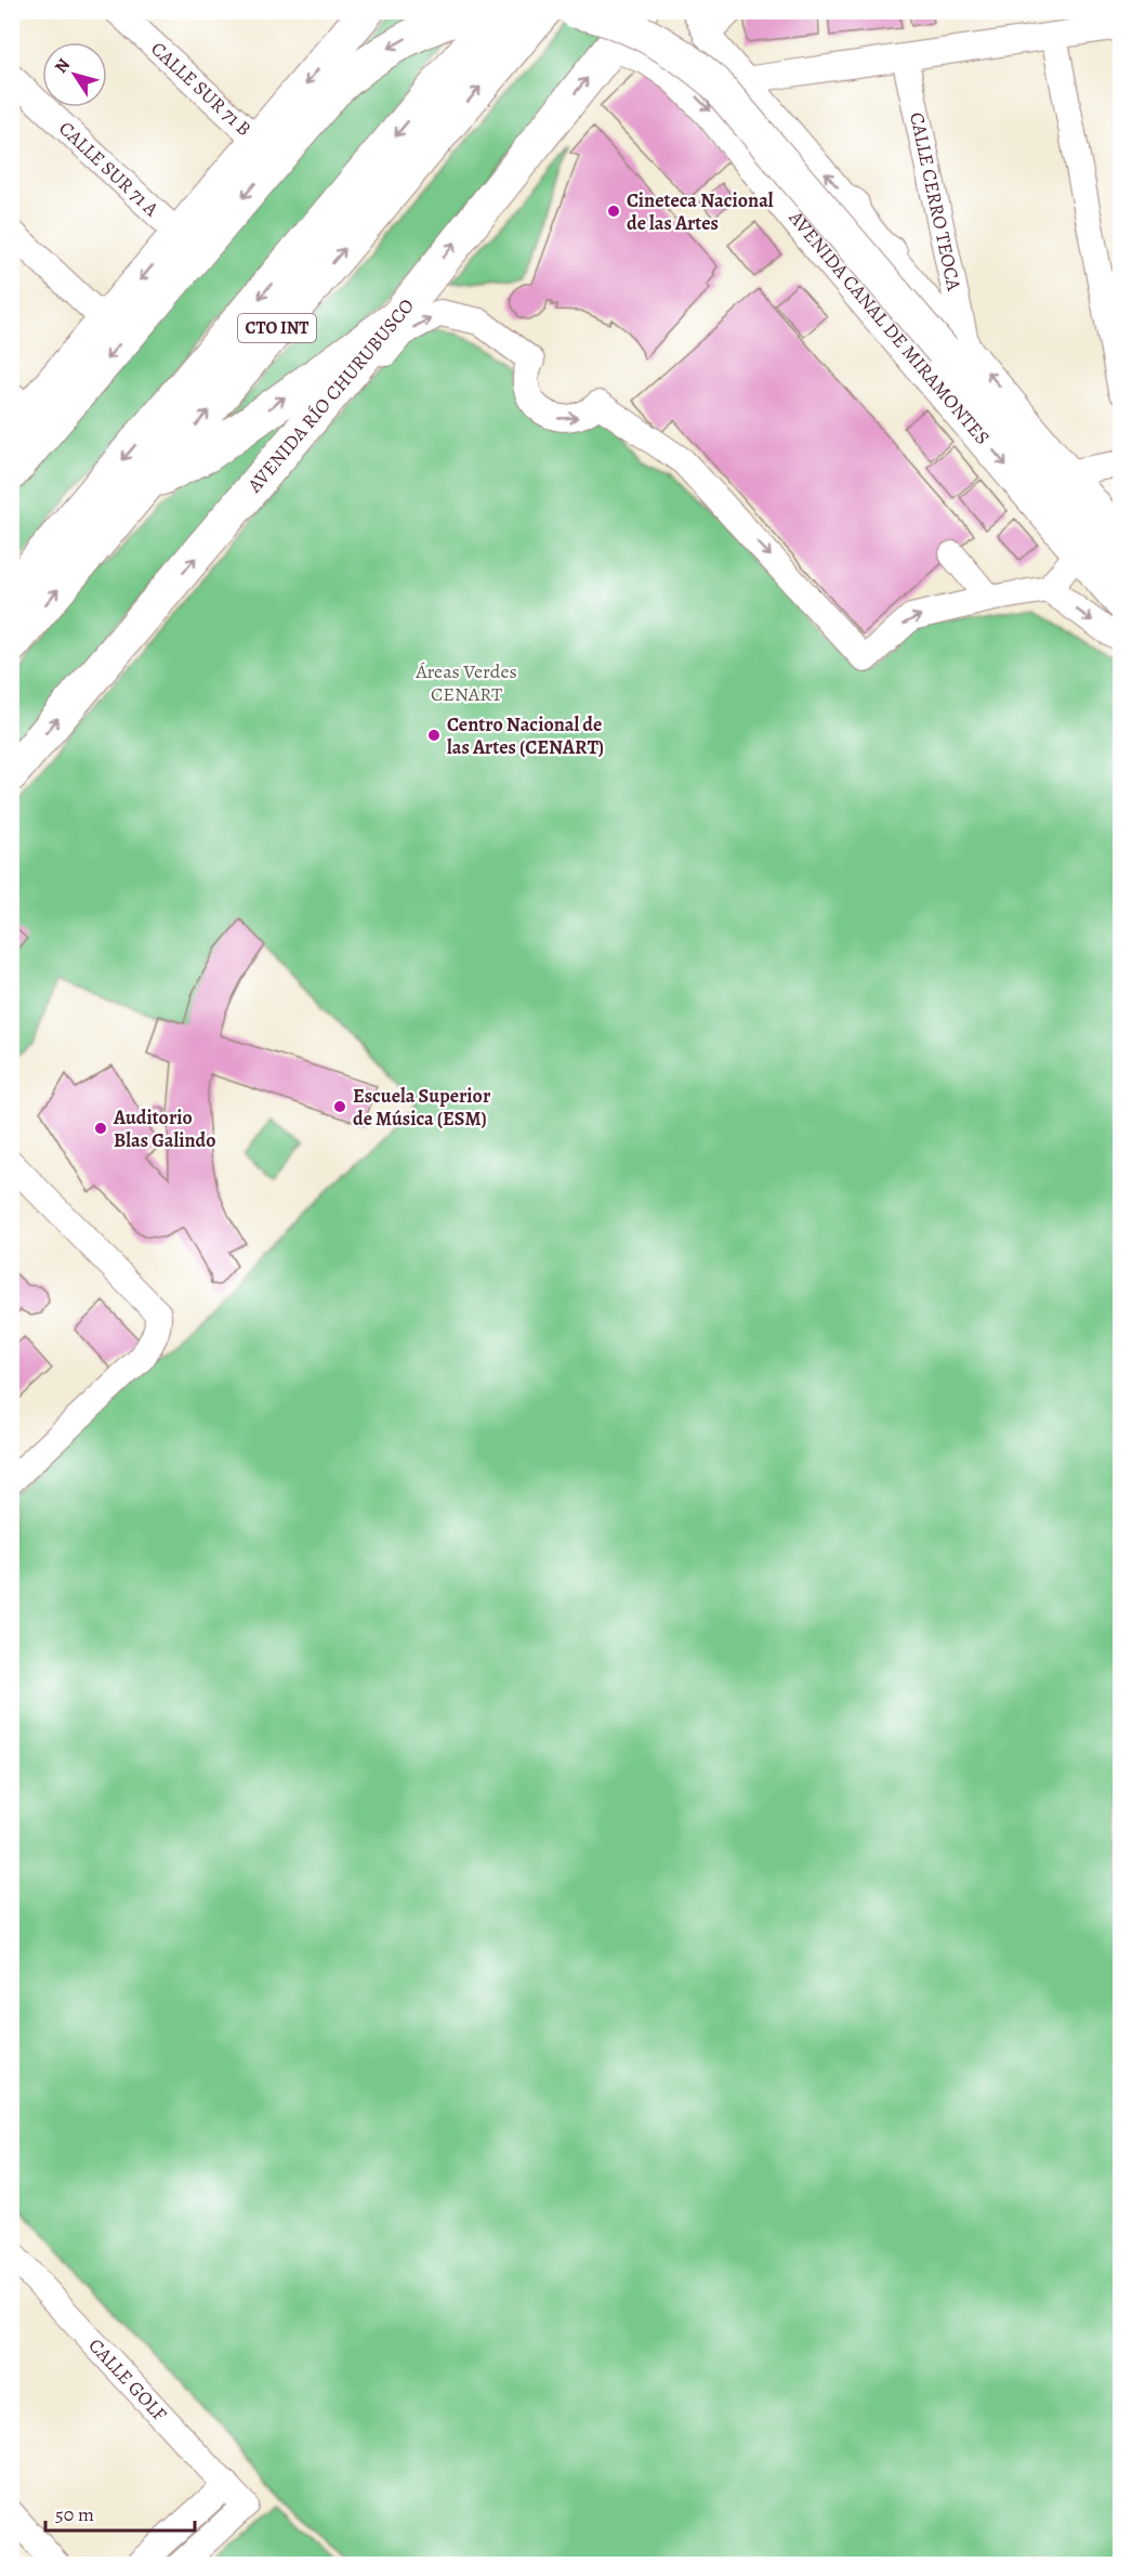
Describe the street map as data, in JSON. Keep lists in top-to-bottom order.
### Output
{
  "streets": {
    "highway": ["CTO INT"],
    "main road": ["AVENIDA CANAL DE MIRAMONTES", "AVENIDA RÍO CHURUBUSCO"],
    "street": [
      "CALLE SUR 71 B",
      "CALLE SUR 71 A",
      "CALLE CERRO TEOCA",
      "CALLE GOLF"
    ]
  },
  "crossings": [
    ["CALLE CERRO TEOCA", "AVENIDA CANAL DE MIRAMONTES"],
    ["AVENIDA CANAL DE MIRAMONTES", "AVENIDA RÍO CHURUBUSCO"]
  ],
  "parks": ["Áreas Verdes CENART"],
  "places": [
    "Cineteca Nacional de las Artes",
    "Centro Nacional de las Artes (CENART)",
    "Escuela Superior de Música (ESM)",
    "Auditorio Blas Galindo"
  ],
  "scale_bar": "50 m",
  "north": "top left"
}
